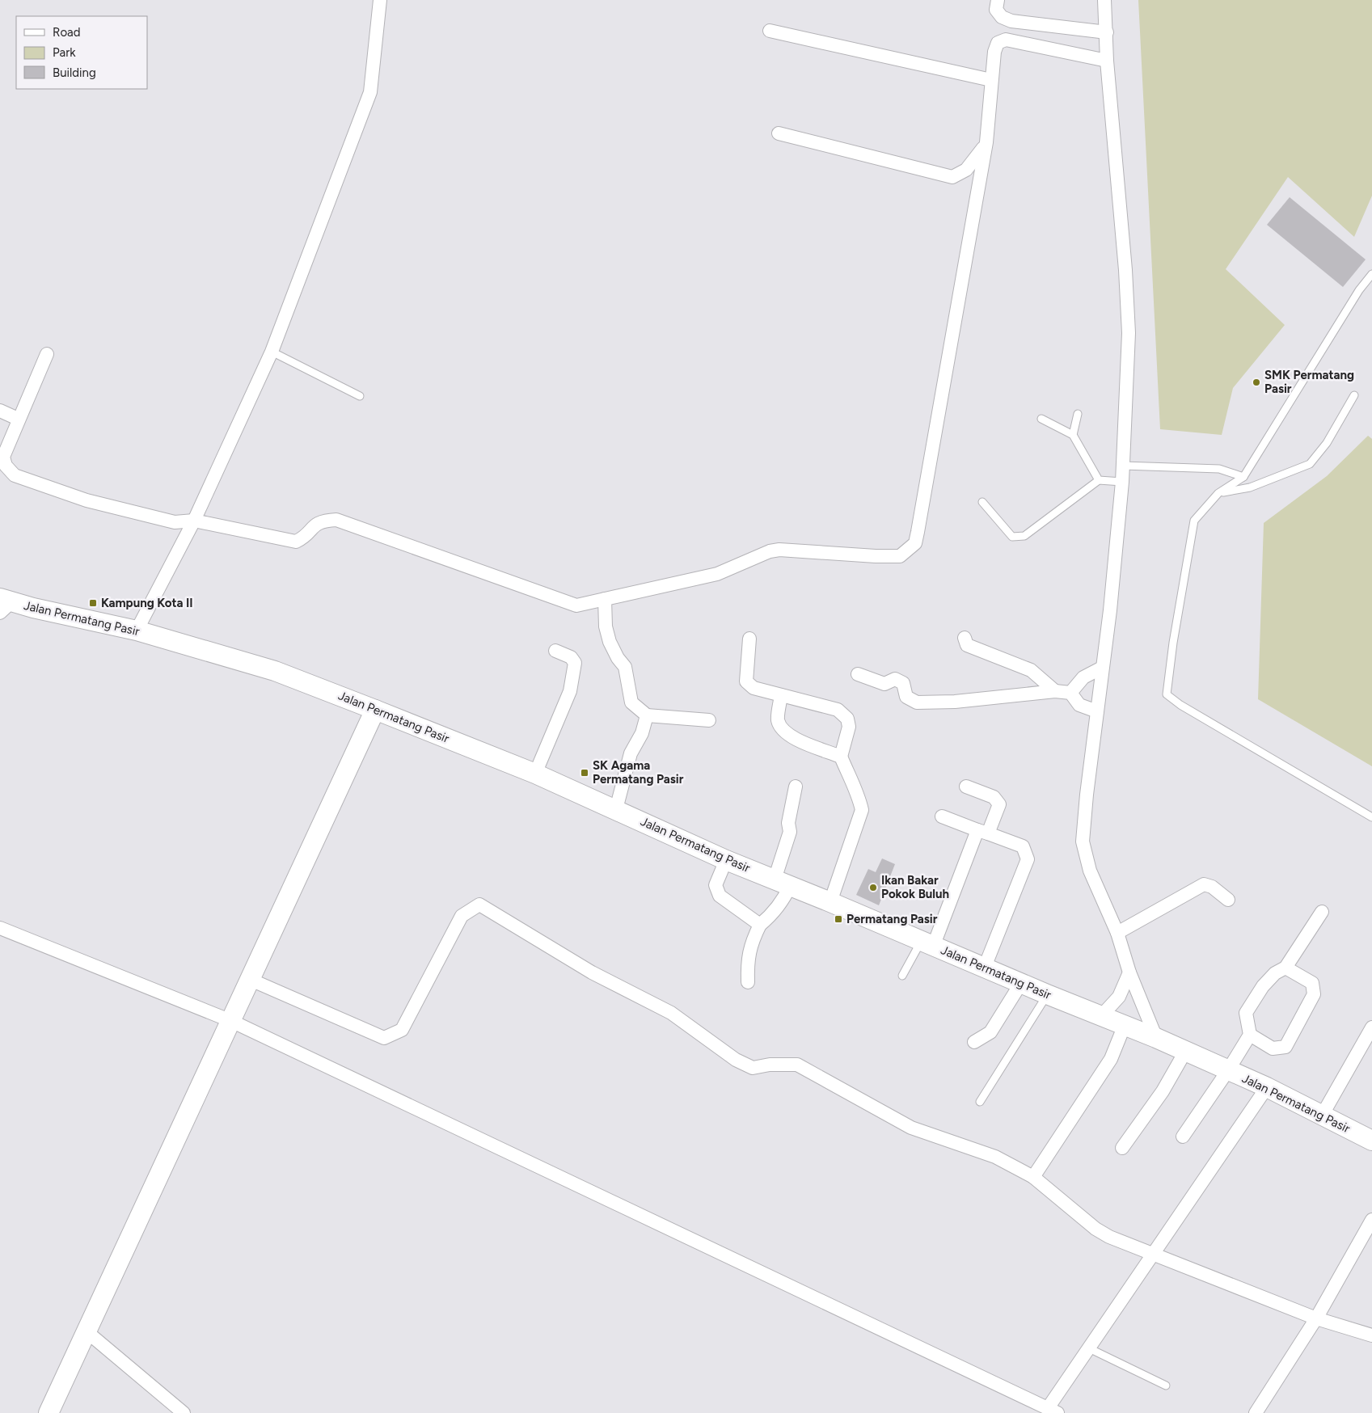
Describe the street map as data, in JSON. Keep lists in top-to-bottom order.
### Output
{
  "streets": {
    "main road": ["Jalan Permatang Pasir"]
  },
  "places": {
    "other": ["SMK Permatang Pasir", "Ikan Bakar Pokok Buluh"],
    "transit": ["Kampung Kota II", "SK Agama Permatang Pasir", "Permatang Pasir"]
  },
  "legend": ["Road", "Park", "Building"]
}
